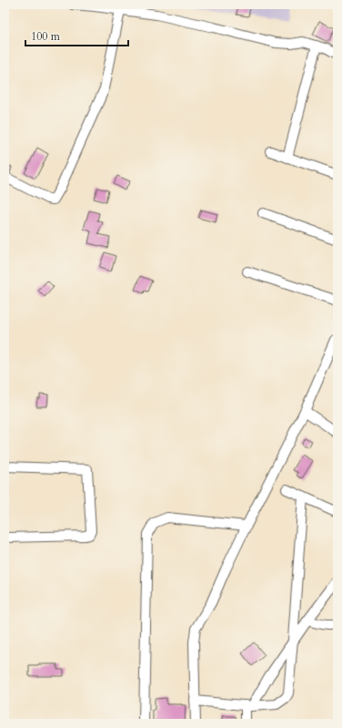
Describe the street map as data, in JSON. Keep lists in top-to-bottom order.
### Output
{
  "scale_bar": "100 m"
}
